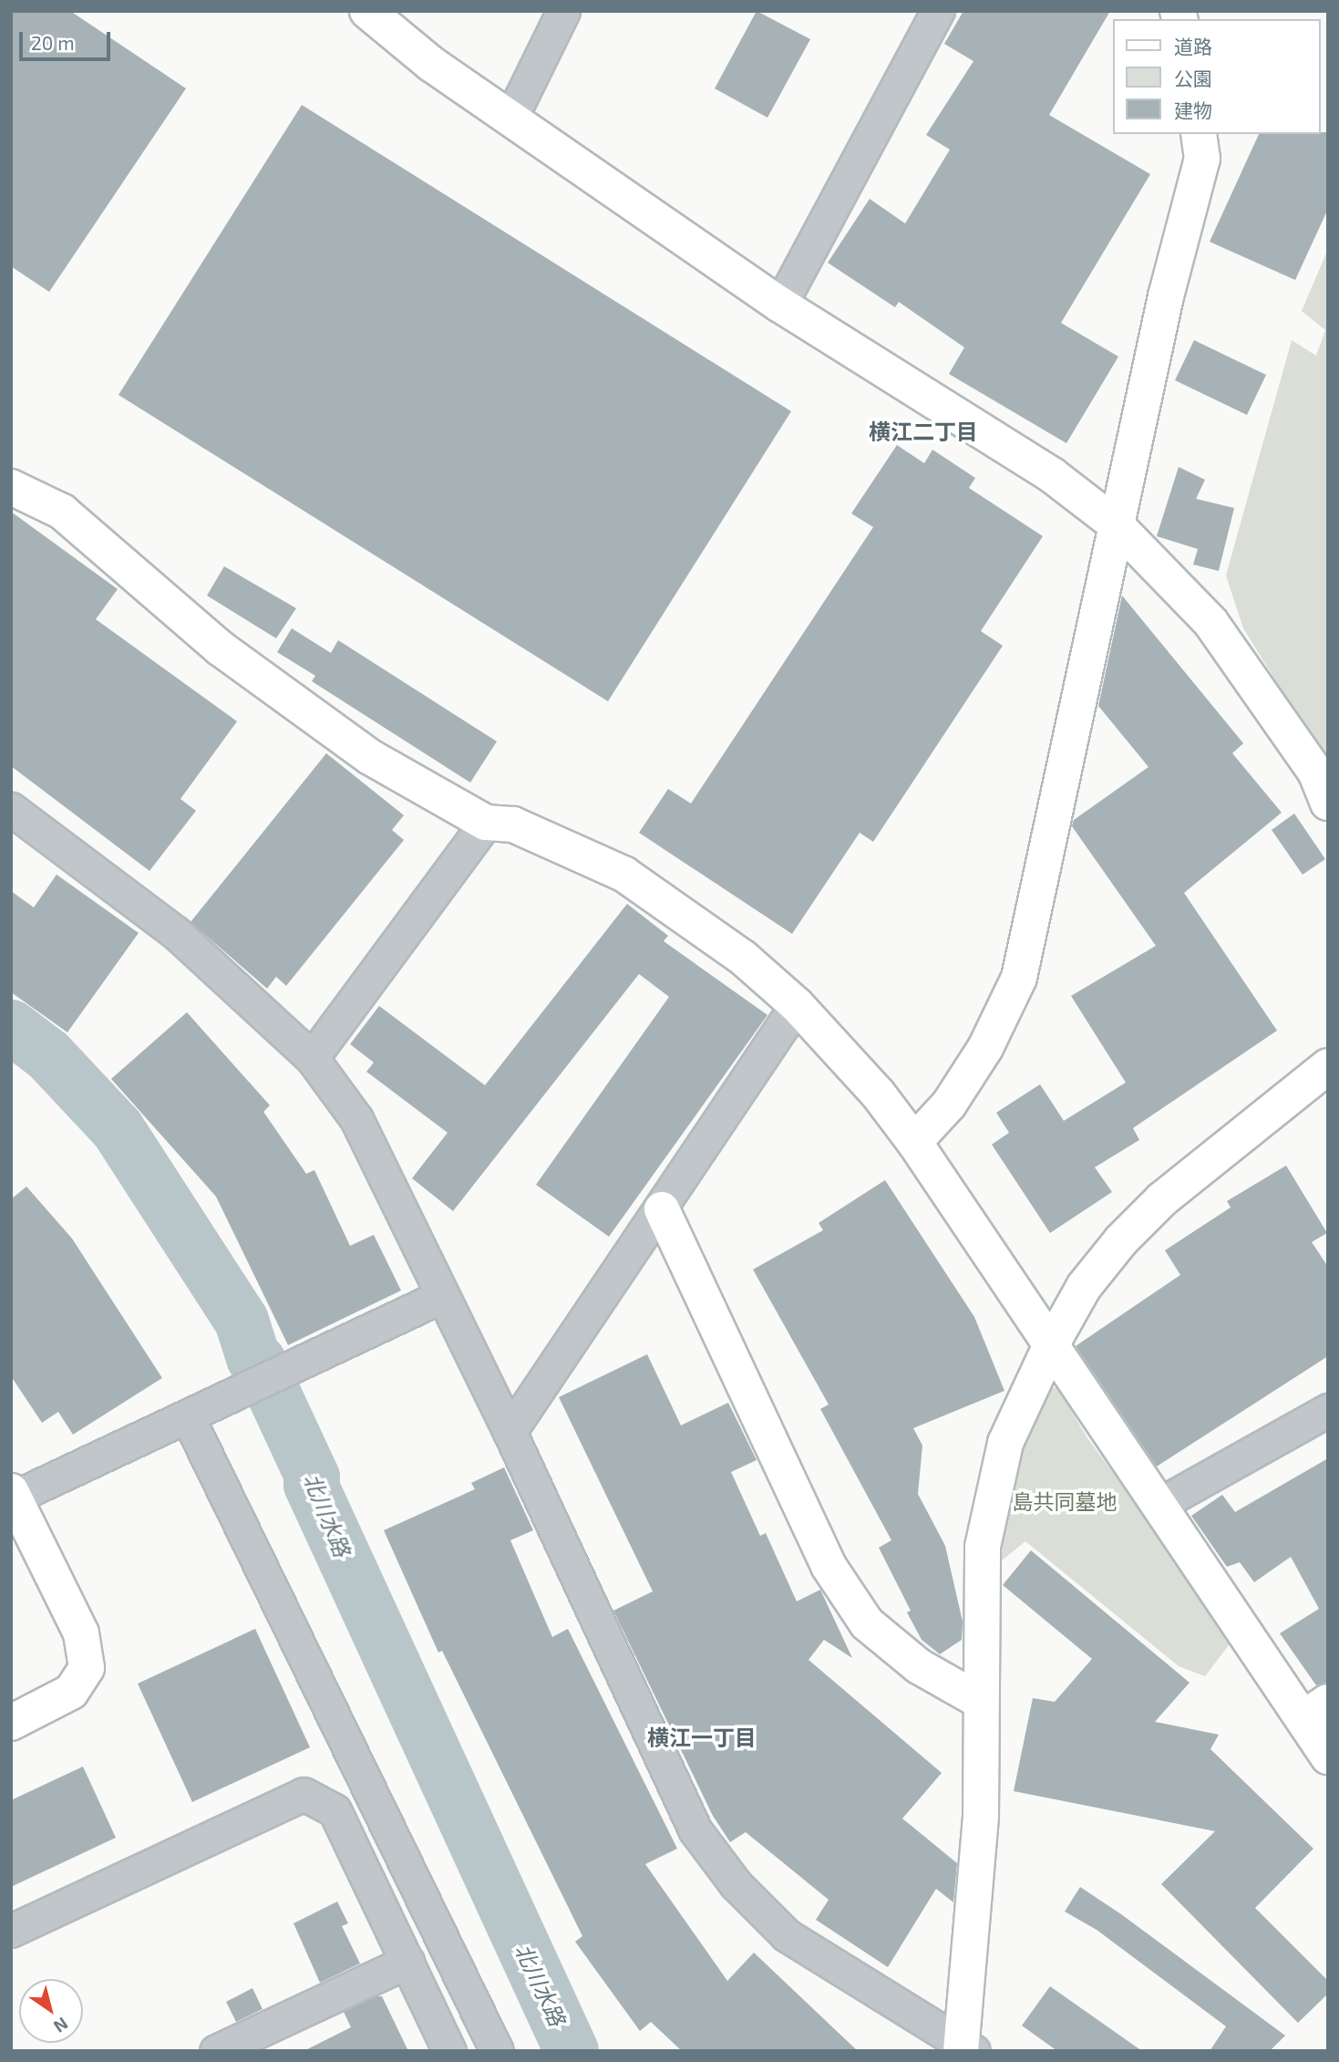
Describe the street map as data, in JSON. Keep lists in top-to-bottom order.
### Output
{
  "districts": ["横江二丁目", "横江一丁目"],
  "water": ["北川水路"],
  "parks": ["島共同墓地"],
  "legend": ["道路", "公園", "建物"],
  "scale_bar": "20 m",
  "north": "bottom right"
}
